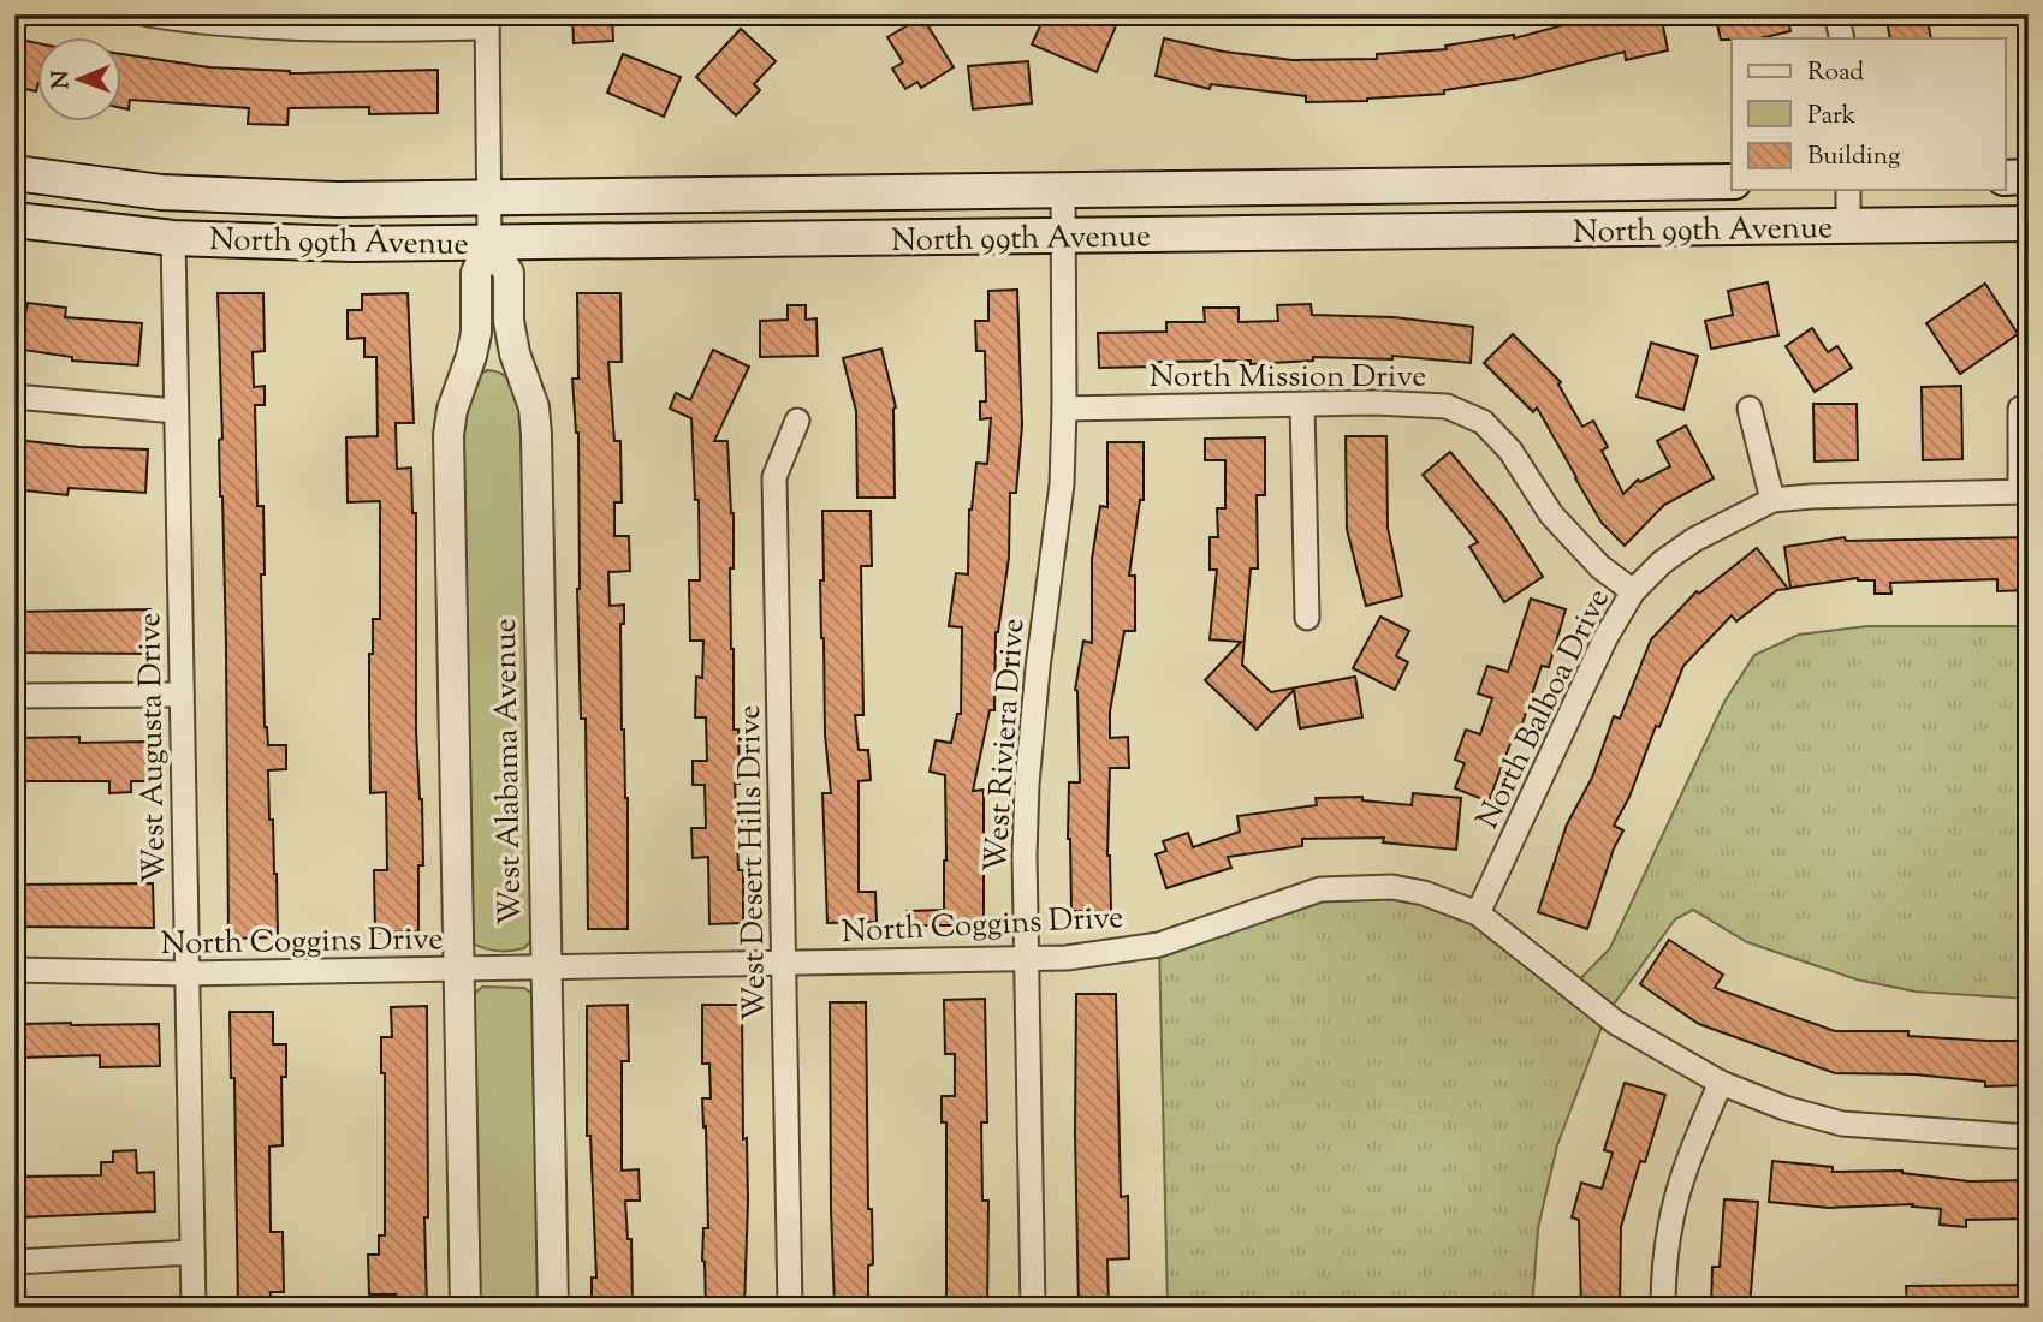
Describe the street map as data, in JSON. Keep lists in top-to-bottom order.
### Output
{
  "streets": {
    "main road": ["North 99th Avenue"],
    "street": [
      "North Mission Drive",
      "North Balboa Drive",
      "West Riviera Drive",
      "West Augusta Drive",
      "West Alabama Avenue",
      "West Desert Hills Drive",
      "North Coggins Drive"
    ]
  },
  "crossings": [
    ["North 99th Avenue", "West Riviera Drive"],
    ["North 99th Avenue", "West Augusta Drive"],
    ["North 99th Avenue", "West Alabama Avenue"],
    ["North Mission Drive", "North Balboa Drive"],
    ["North Mission Drive", "West Riviera Drive"],
    ["North Balboa Drive", "North Coggins Drive"],
    ["West Riviera Drive", "North Coggins Drive"],
    ["West Augusta Drive", "North Coggins Drive"],
    ["West Alabama Avenue", "North Coggins Drive"],
    ["West Desert Hills Drive", "North Coggins Drive"]
  ],
  "legend": ["Road", "Park", "Building"],
  "north": "left"
}
